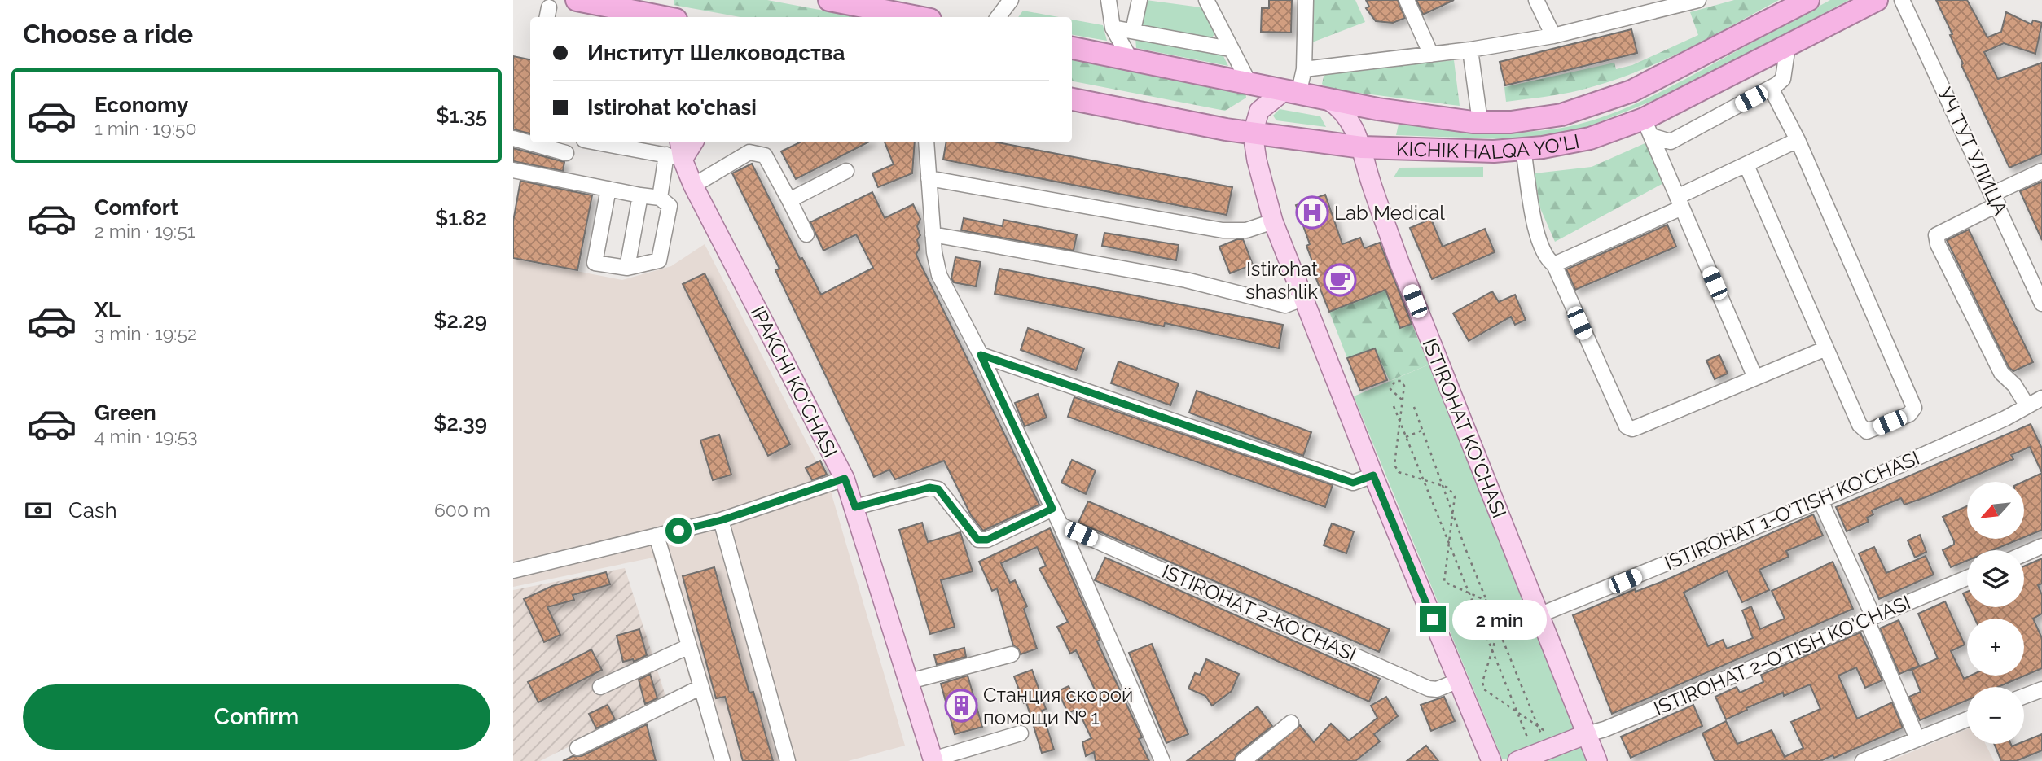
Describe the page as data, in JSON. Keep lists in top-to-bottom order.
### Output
{
  "streets": {
    "highway": ["KICHIK HALQA YO'LI"],
    "main road": ["IPAKCHI KO'CHASI", "ISTIROHAT KO'CHASI"],
    "street": [
      "УЧ ТУТ УЛИЦА",
      "ISTIROHAT 1-O'TISH KO'CHASI",
      "ISTIROHAT 2-KO'CHASI",
      "ISTIROHAT 2-O'TISH KO'CHASI"
    ]
  },
  "crossings": [
    ["KICHIK HALQA YO'LI", "ISTIROHAT KO'CHASI"],
    ["ISTIROHAT KO'CHASI", "ISTIROHAT 1-O'TISH KO'CHASI"],
    ["ISTIROHAT KO'CHASI", "ISTIROHAT 2-O'TISH KO'CHASI"]
  ],
  "places": {
    "hospital": ["Lab Medical"],
    "cafe": ["Istirohat shashlik"],
    "building": ["Станция скорой помощи № 1"]
  },
  "north": "bottom left",
  "page": {
    "heading": "Choose a ride",
    "banner": ["Институт Шелководства", "Istirohat ko'chasi"],
    "list": [
      {
        "name": "Economy",
        "note": "1 min · 19:50",
        "value": "$1.35"
      },
      {
        "name": "Comfort",
        "note": "2 min · 19:51",
        "value": "$1.82"
      },
      {
        "name": "XL",
        "note": "3 min · 19:52",
        "value": "$2.29"
      },
      {
        "name": "Green",
        "note": "4 min · 19:53",
        "value": "$2.39"
      }
    ],
    "pay": ["Cash", "600 m"],
    "map_buttons": ["+", "−"],
    "bubble": "2 min",
    "buttons": "Confirm"
  }
}
